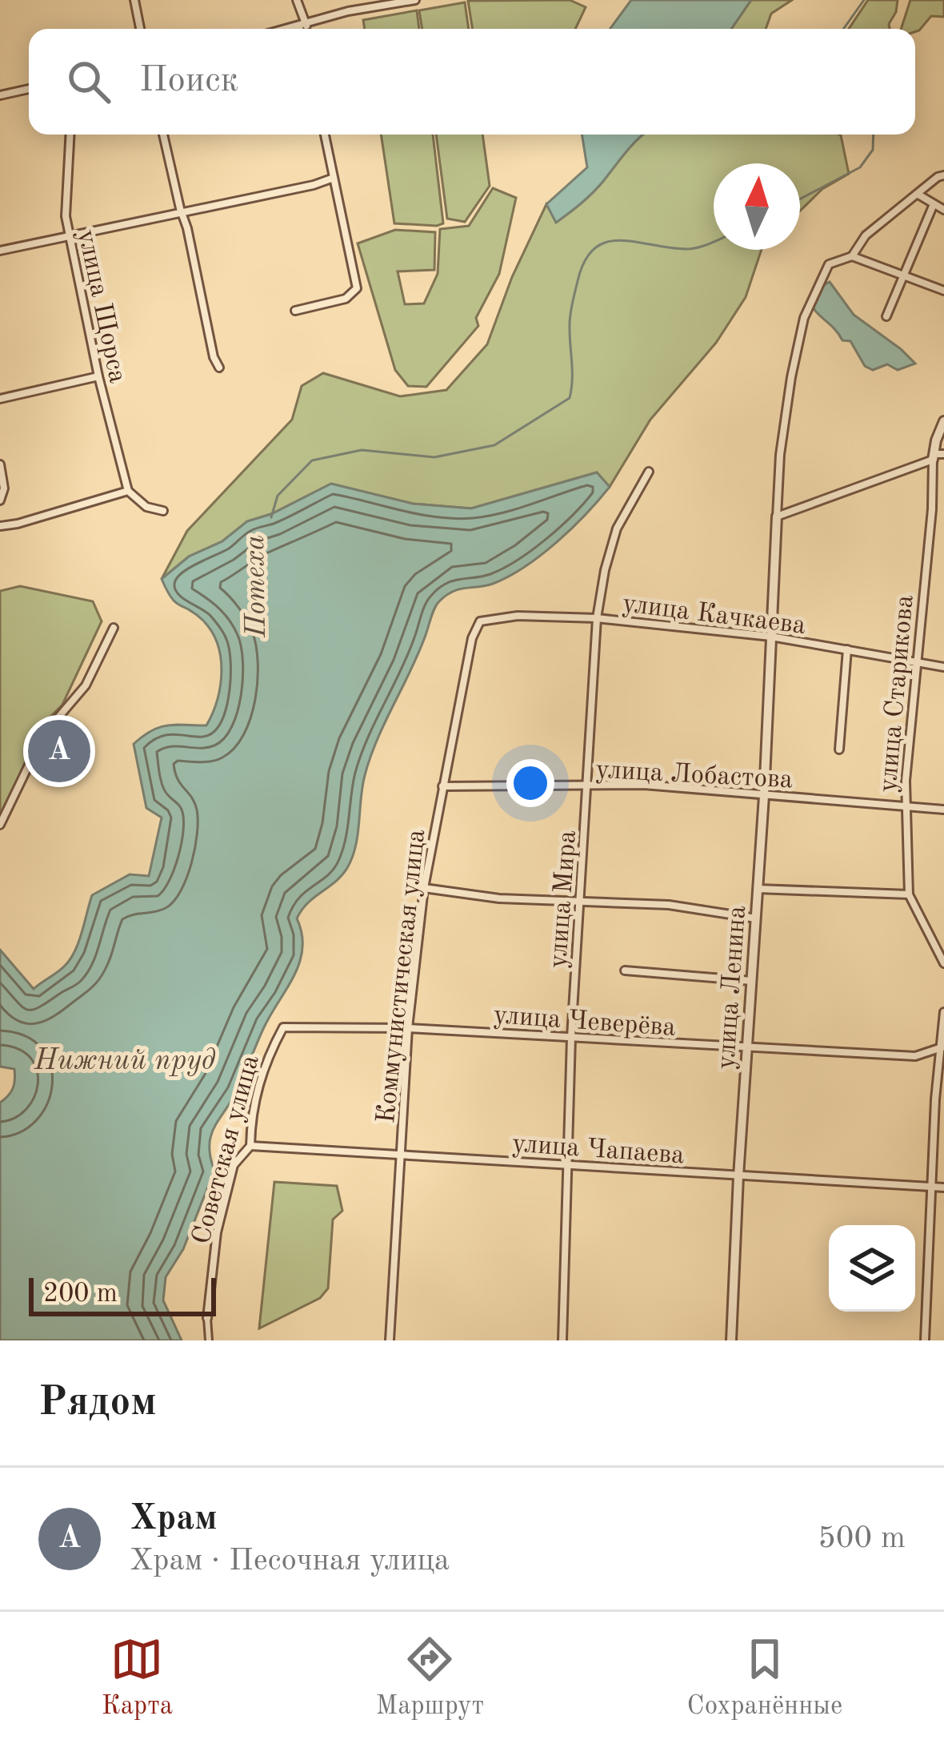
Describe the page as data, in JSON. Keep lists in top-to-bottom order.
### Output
{
  "streets": {
    "street": [
      "улица Щорса",
      "улица Качкаева",
      "улица Старикова",
      "улица Лобастова",
      "улица Мира",
      "Коммунистическая улица",
      "улица Ленина",
      "улица Чеверёва",
      "улица Чапаева",
      "Советская улица"
    ]
  },
  "crossings": [
    ["улица Качкаева", "улица Старикова"],
    ["улица Качкаева", "улица Мира"],
    ["улица Качкаева", "Коммунистическая улица"],
    ["улица Качкаева", "улица Ленина"],
    ["улица Старикова", "улица Лобастова"],
    ["улица Лобастова", "улица Мира"],
    ["улица Лобастова", "Коммунистическая улица"],
    ["улица Лобастова", "улица Ленина"],
    ["улица Мира", "улица Чеверёва"],
    ["улица Мира", "улица Чапаева"],
    ["Коммунистическая улица", "улица Чеверёва"],
    ["Коммунистическая улица", "улица Чапаева"],
    ["улица Ленина", "улица Чеверёва"],
    ["улица Ленина", "улица Чапаева"],
    ["улица Чеверёва", "Советская улица"],
    ["улица Чапаева", "Советская улица"]
  ],
  "water": ["Потеха", "Нижний пруд"],
  "scale_bar": "200 m",
  "north": "top",
  "page": {
    "search": "Поиск",
    "pins": "A",
    "scale": "200 m",
    "heading": "Рядом",
    "list": [
      {
        "mark": "A",
        "name": "Храм",
        "note": "Храм · Песочная улица",
        "value": "500 m"
      }
    ],
    "nav": ["Карта", "Маршрут", "Сохранённые"]
  }
}
